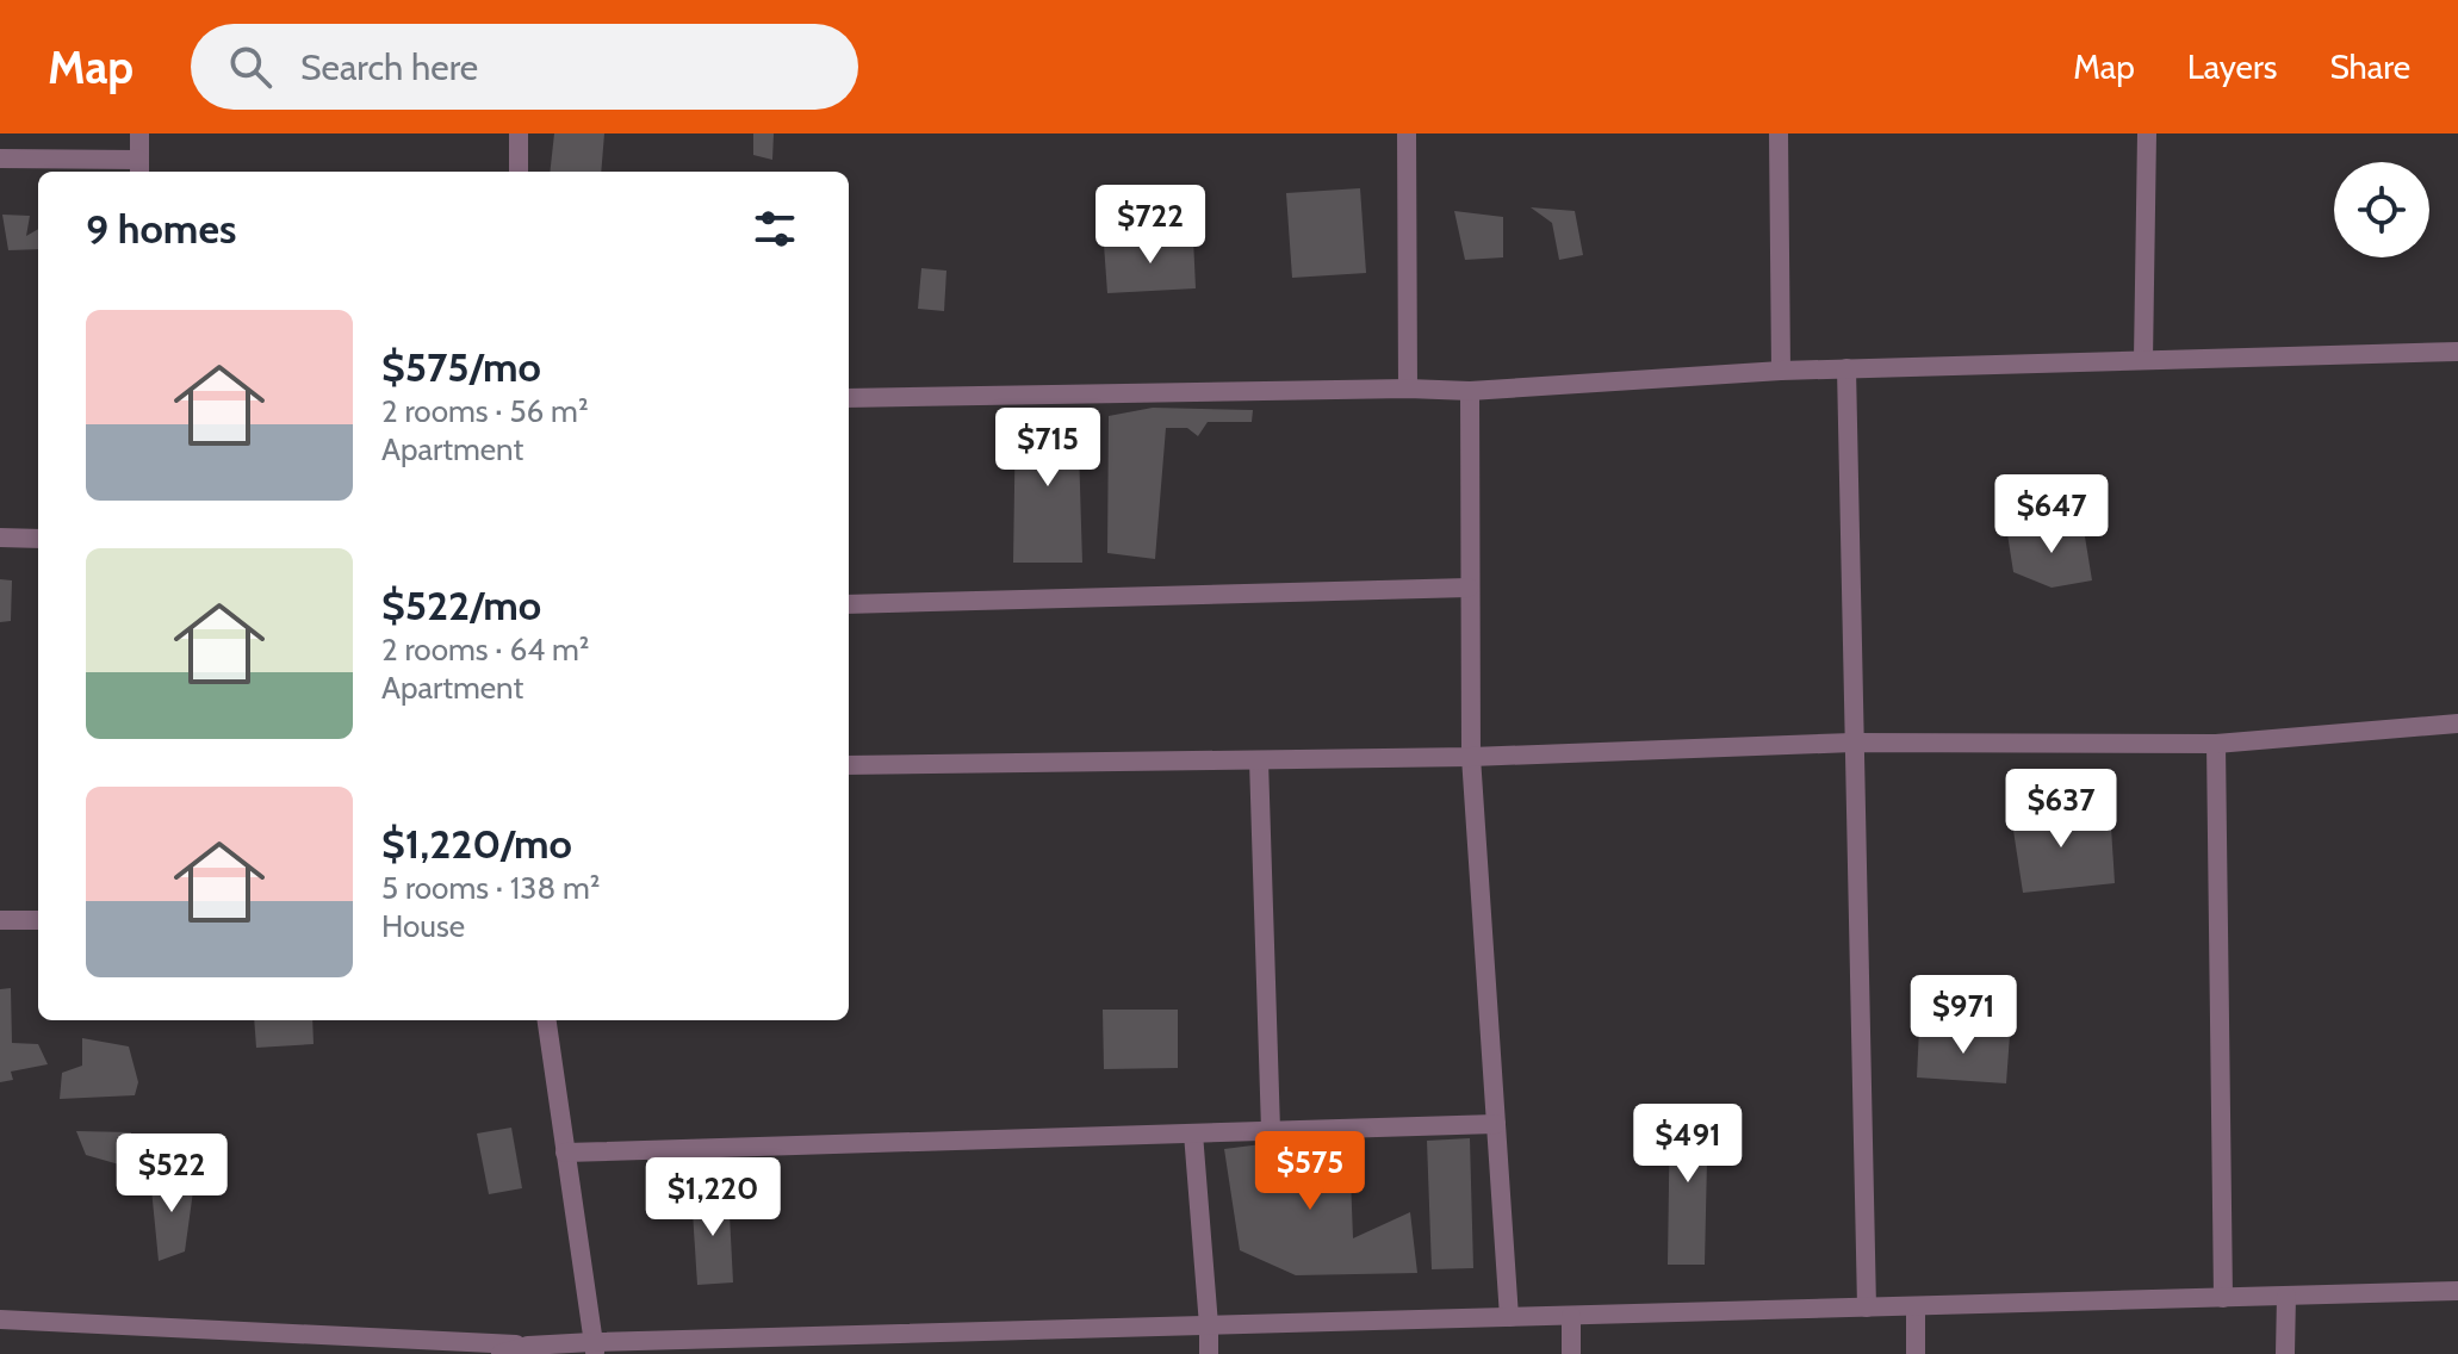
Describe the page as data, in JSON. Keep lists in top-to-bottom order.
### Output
{
  "page": {
    "header": "Map",
    "search": "Search here",
    "nav": ["Map", "Layers", "Share"],
    "heading": "9 homes",
    "price": [
      "$722",
      "$715",
      "$647",
      "$637",
      "$971",
      "$491",
      "$575",
      "$522",
      "$1,220"
    ],
    "list": [
      {
        "name": "$575/mo",
        "note": "2 rooms · 56 m² · Apartment"
      },
      {
        "name": "$522/mo",
        "note": "2 rooms · 64 m² · Apartment"
      },
      {
        "name": "$1,220/mo",
        "note": "5 rooms · 138 m² · House"
      }
    ]
  }
}
